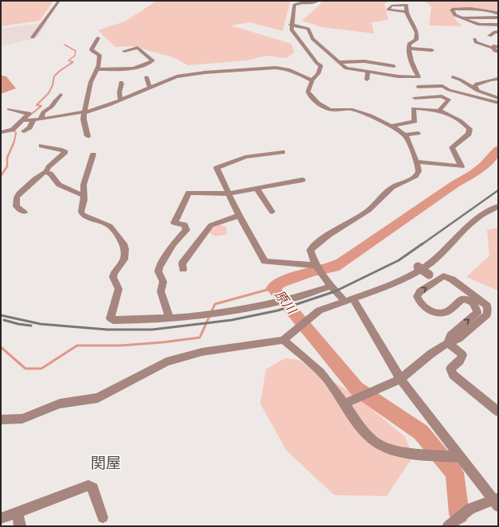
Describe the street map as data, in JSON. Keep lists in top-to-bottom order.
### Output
{
  "districts": ["関屋"],
  "water": ["原川"]
}
